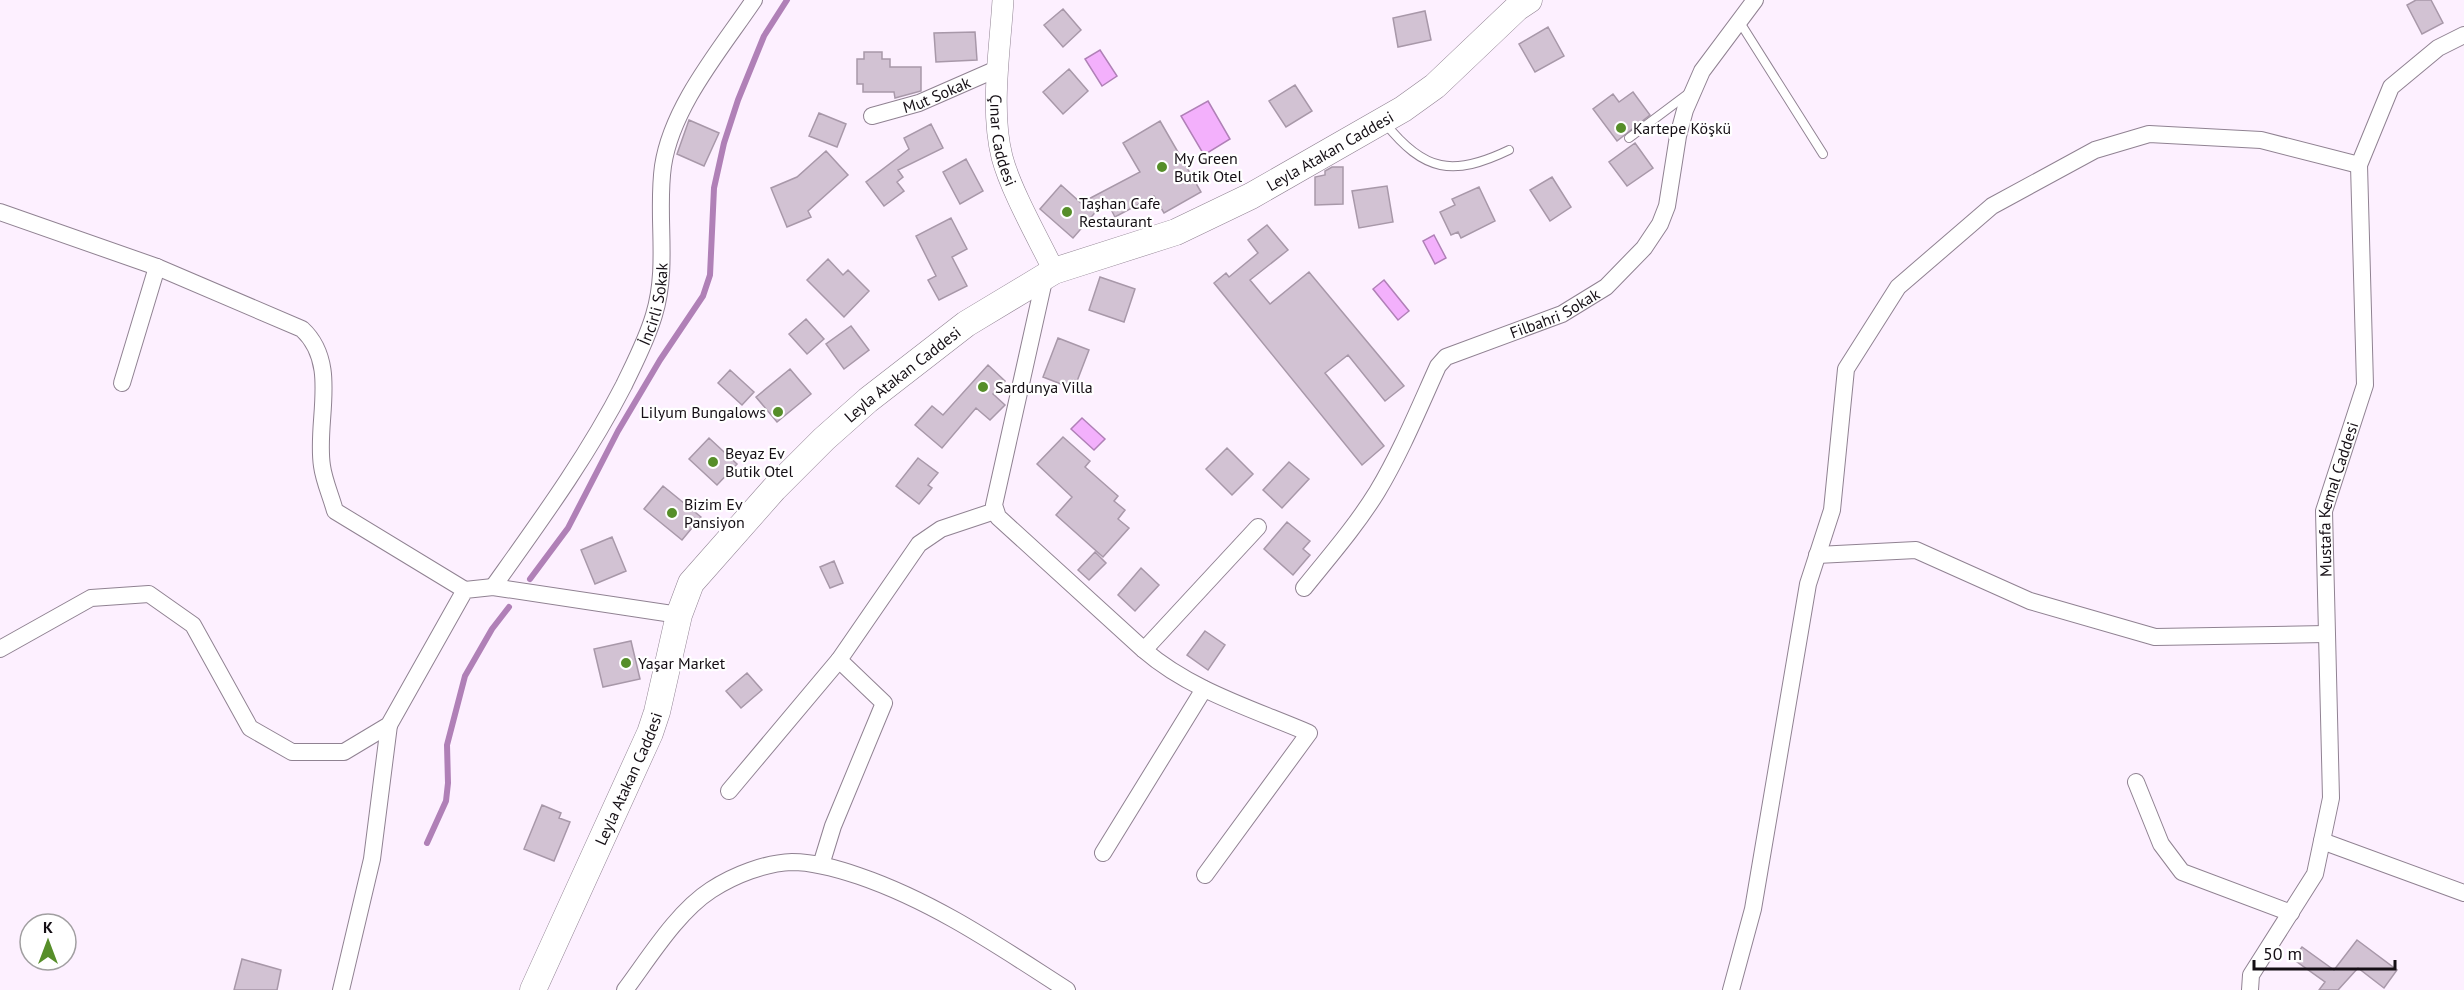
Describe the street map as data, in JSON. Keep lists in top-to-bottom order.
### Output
{
  "streets": {
    "main road": ["Leyla Atakan Caddesi"],
    "street": [
      "Mut Sokak",
      "Çınar Caddesi",
      "İncirli Sokak",
      "Filbahri Sokak",
      "Mustafa Kemal Caddesi"
    ]
  },
  "crossings": [
    ["Mut Sokak", "Çınar Caddesi"],
    ["Çınar Caddesi", "Leyla Atakan Caddesi"]
  ],
  "places": [
    "Kartepe Köşkü",
    "My Green Butik Otel",
    "Taşhan Cafe Restaurant",
    "Sardunya Villa",
    "Lilyum Bungalows",
    "Beyaz Ev Butik Otel",
    "Bizim Ev Pansiyon",
    "Yaşar Market"
  ],
  "scale_bar": "50 m",
  "north": "top"
}
